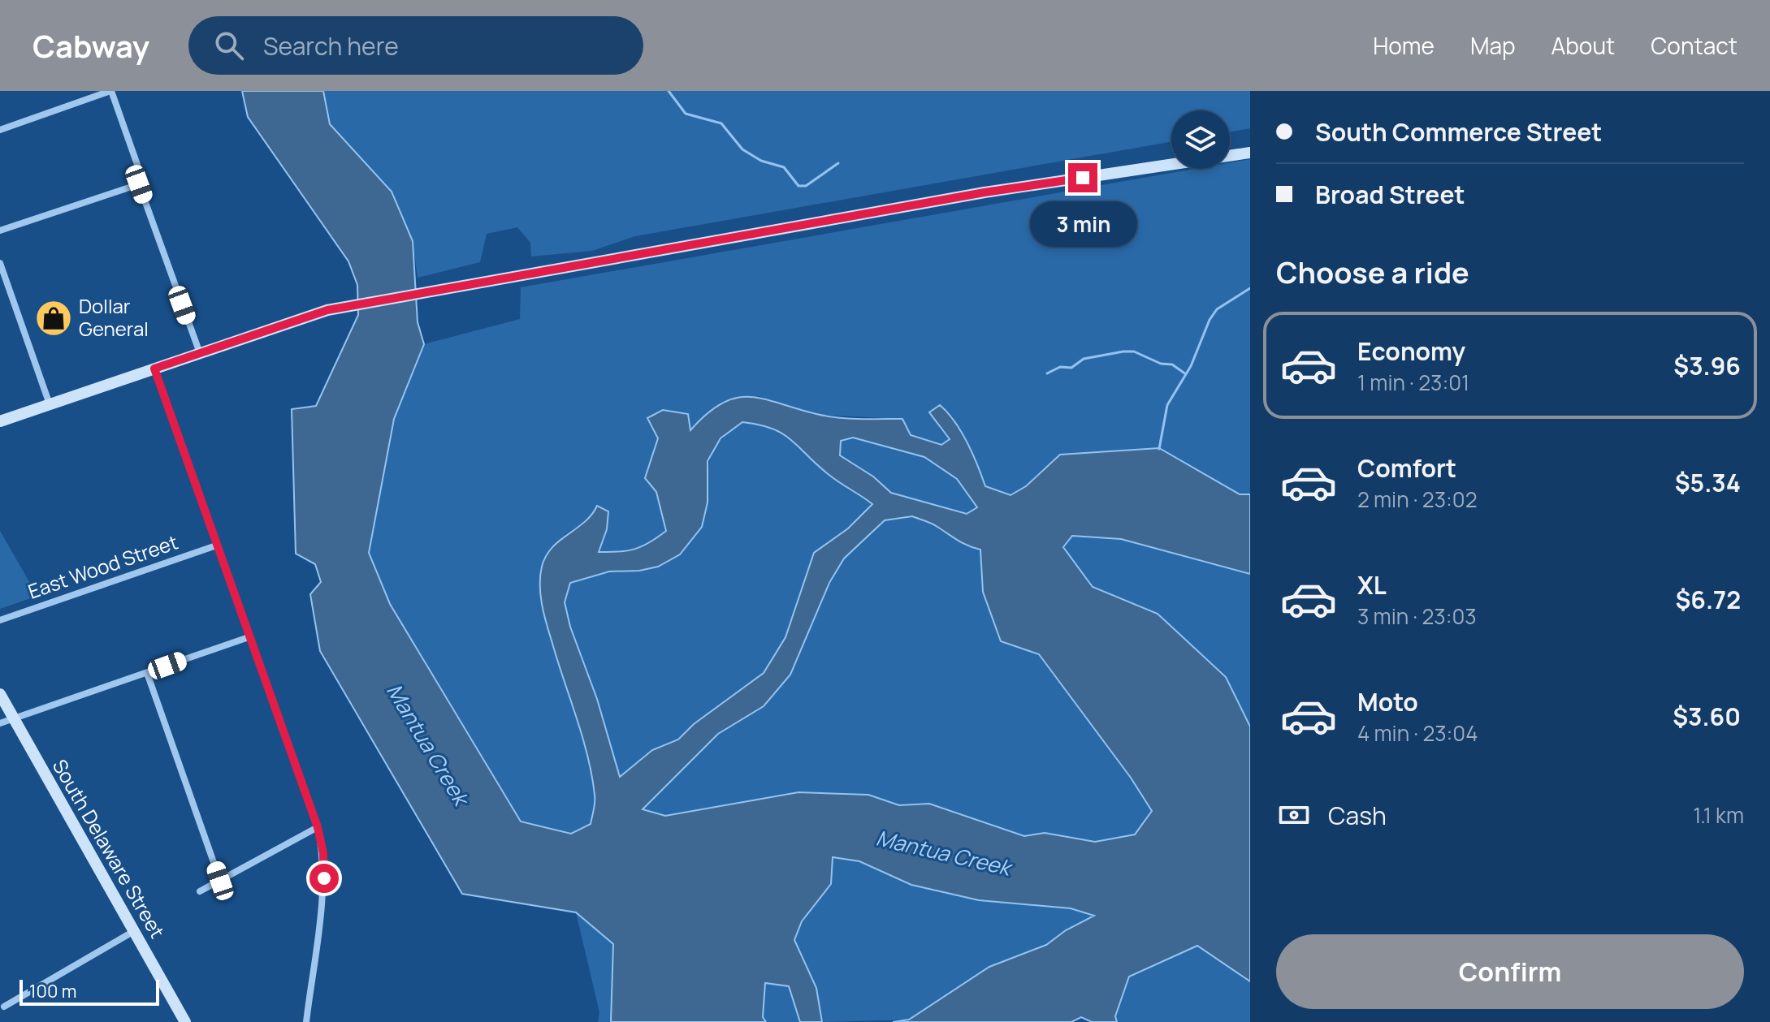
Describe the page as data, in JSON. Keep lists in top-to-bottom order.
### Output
{
  "streets": {
    "main road": ["South Delaware Street"],
    "street": ["East Wood Street"]
  },
  "water": ["Mantua Creek"],
  "places": {
    "shop": ["Dollar General"]
  },
  "scale_bar": "100 m",
  "page": {
    "header": "Cabway",
    "search": "Search here",
    "nav": [
      "Home",
      "Map",
      "About",
      "Contact"
    ],
    "banner": ["South Commerce Street", "Broad Street"],
    "bubble": "3 min",
    "heading": "Choose a ride",
    "list": [
      {
        "name": "Economy",
        "note": "1 min · 23:01",
        "value": "$3.96"
      },
      {
        "name": "Comfort",
        "note": "2 min · 23:02",
        "value": "$5.34"
      },
      {
        "name": "XL",
        "note": "3 min · 23:03",
        "value": "$6.72"
      },
      {
        "name": "Moto",
        "note": "4 min · 23:04",
        "value": "$3.60"
      }
    ],
    "pay": ["Cash", "1.1 km"],
    "buttons": "Confirm",
    "scale": "100 m"
  }
}
